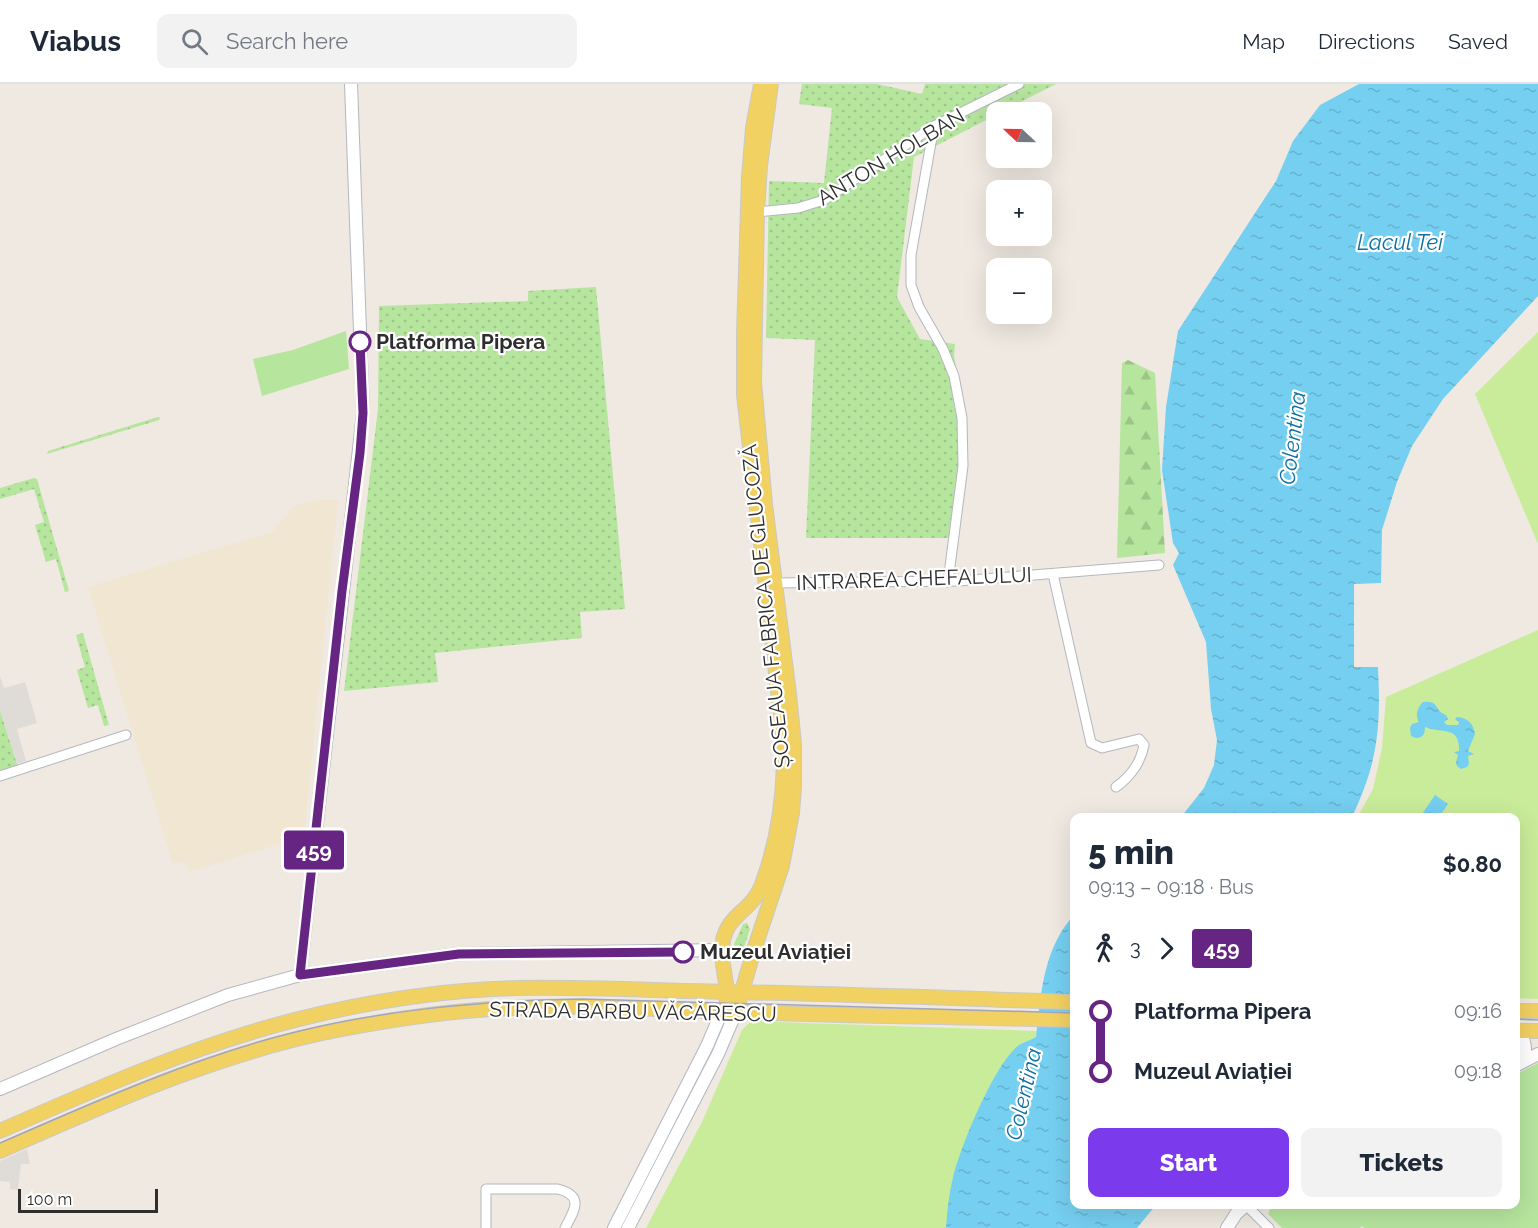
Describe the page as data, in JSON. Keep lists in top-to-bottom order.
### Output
{
  "streets": {
    "main road": ["ȘOSEAUA FABRICA DE GLUCOZĂ", "STRADA BARBU VĂCĂRESCU"],
    "street": ["ANTON HOLBAN", "INTRAREA CHEFALULUI"]
  },
  "crossings": [
    ["ANTON HOLBAN", "ȘOSEAUA FABRICA DE GLUCOZĂ"],
    ["INTRAREA CHEFALULUI", "ȘOSEAUA FABRICA DE GLUCOZĂ"],
    ["ȘOSEAUA FABRICA DE GLUCOZĂ", "STRADA BARBU VĂCĂRESCU"]
  ],
  "water": ["Lacul Tei", "Colentina"],
  "places": ["Platforma Pipera", "Muzeul Aviației"],
  "lines": ["bus line 459"],
  "scale_bar": "100 m",
  "north": "left",
  "page": {
    "header": "Viabus",
    "search": "Search here",
    "nav": ["Map", "Directions", "Saved"],
    "on_map": "459",
    "map_buttons": ["+", "−"],
    "heading": ["5 min", "09:13 – 09:18 · Bus", "$0.80"],
    "legs": ["3", "459"],
    "list": [
      {
        "name": "Platforma Pipera",
        "value": "09:16"
      },
      {
        "name": "Muzeul Aviației",
        "value": "09:18"
      }
    ],
    "buttons": ["Start", "Tickets"],
    "scale": "100 m"
  }
}
